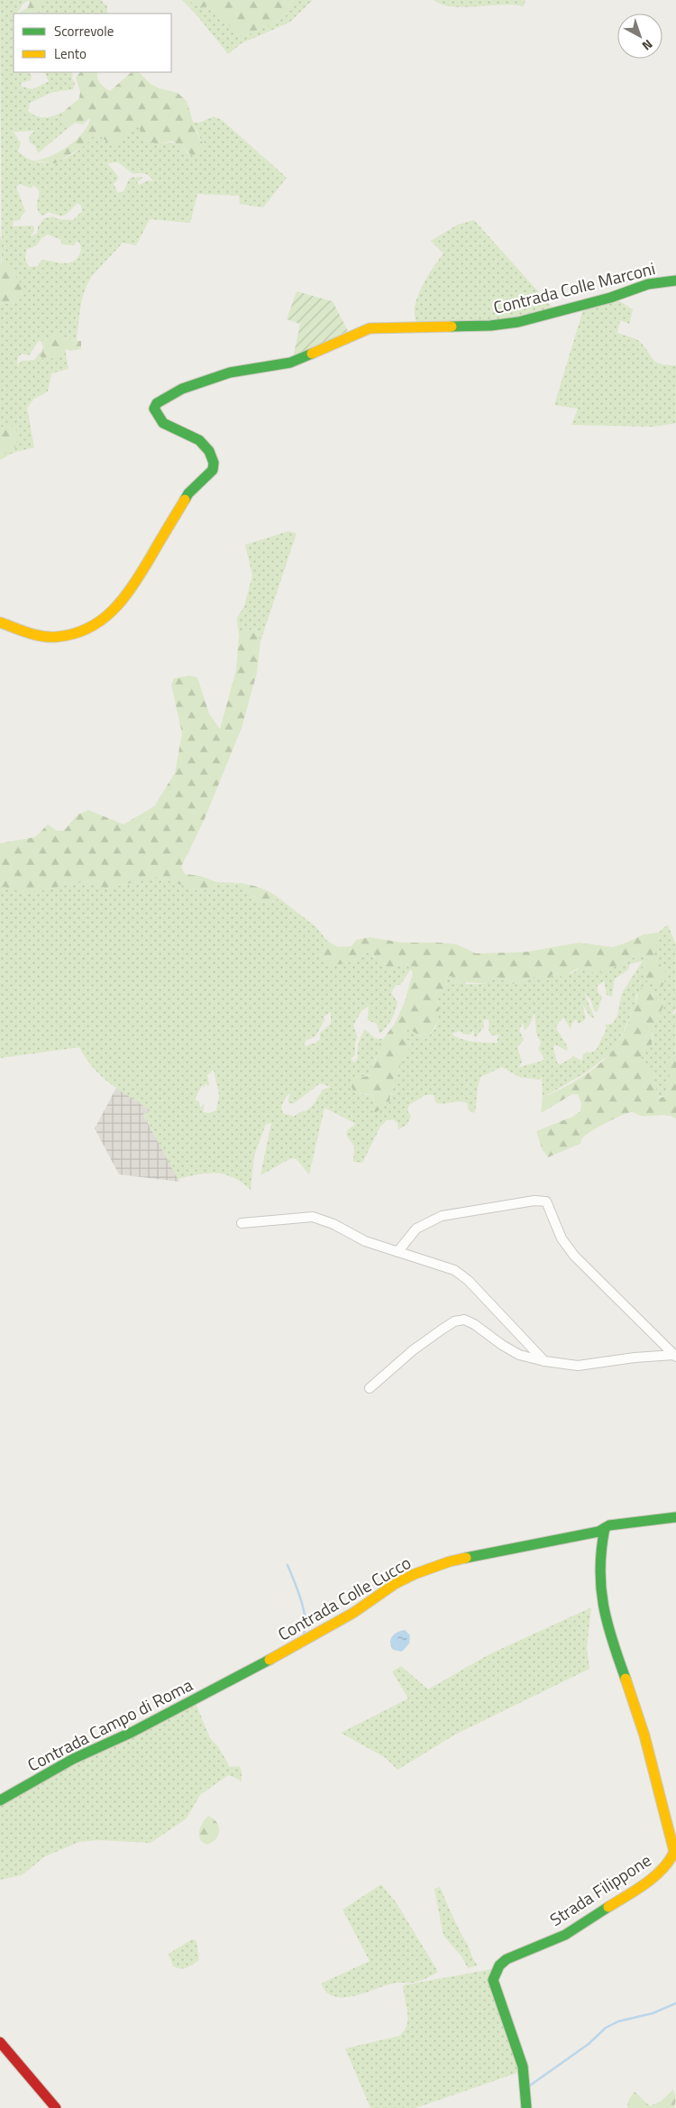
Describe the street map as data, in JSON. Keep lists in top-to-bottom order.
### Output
{
  "streets": {
    "street": [
      "Contrada Colle Marconi",
      "Contrada Colle Cucco",
      "Contrada Campo di Roma",
      "Strada Filippone"
    ]
  },
  "crossings": [
    ["Contrada Colle Cucco", "Contrada Campo di Roma"],
    ["Contrada Colle Cucco", "Strada Filippone"]
  ],
  "legend": ["Scorrevole", "Lento"],
  "north": "bottom right"
}
